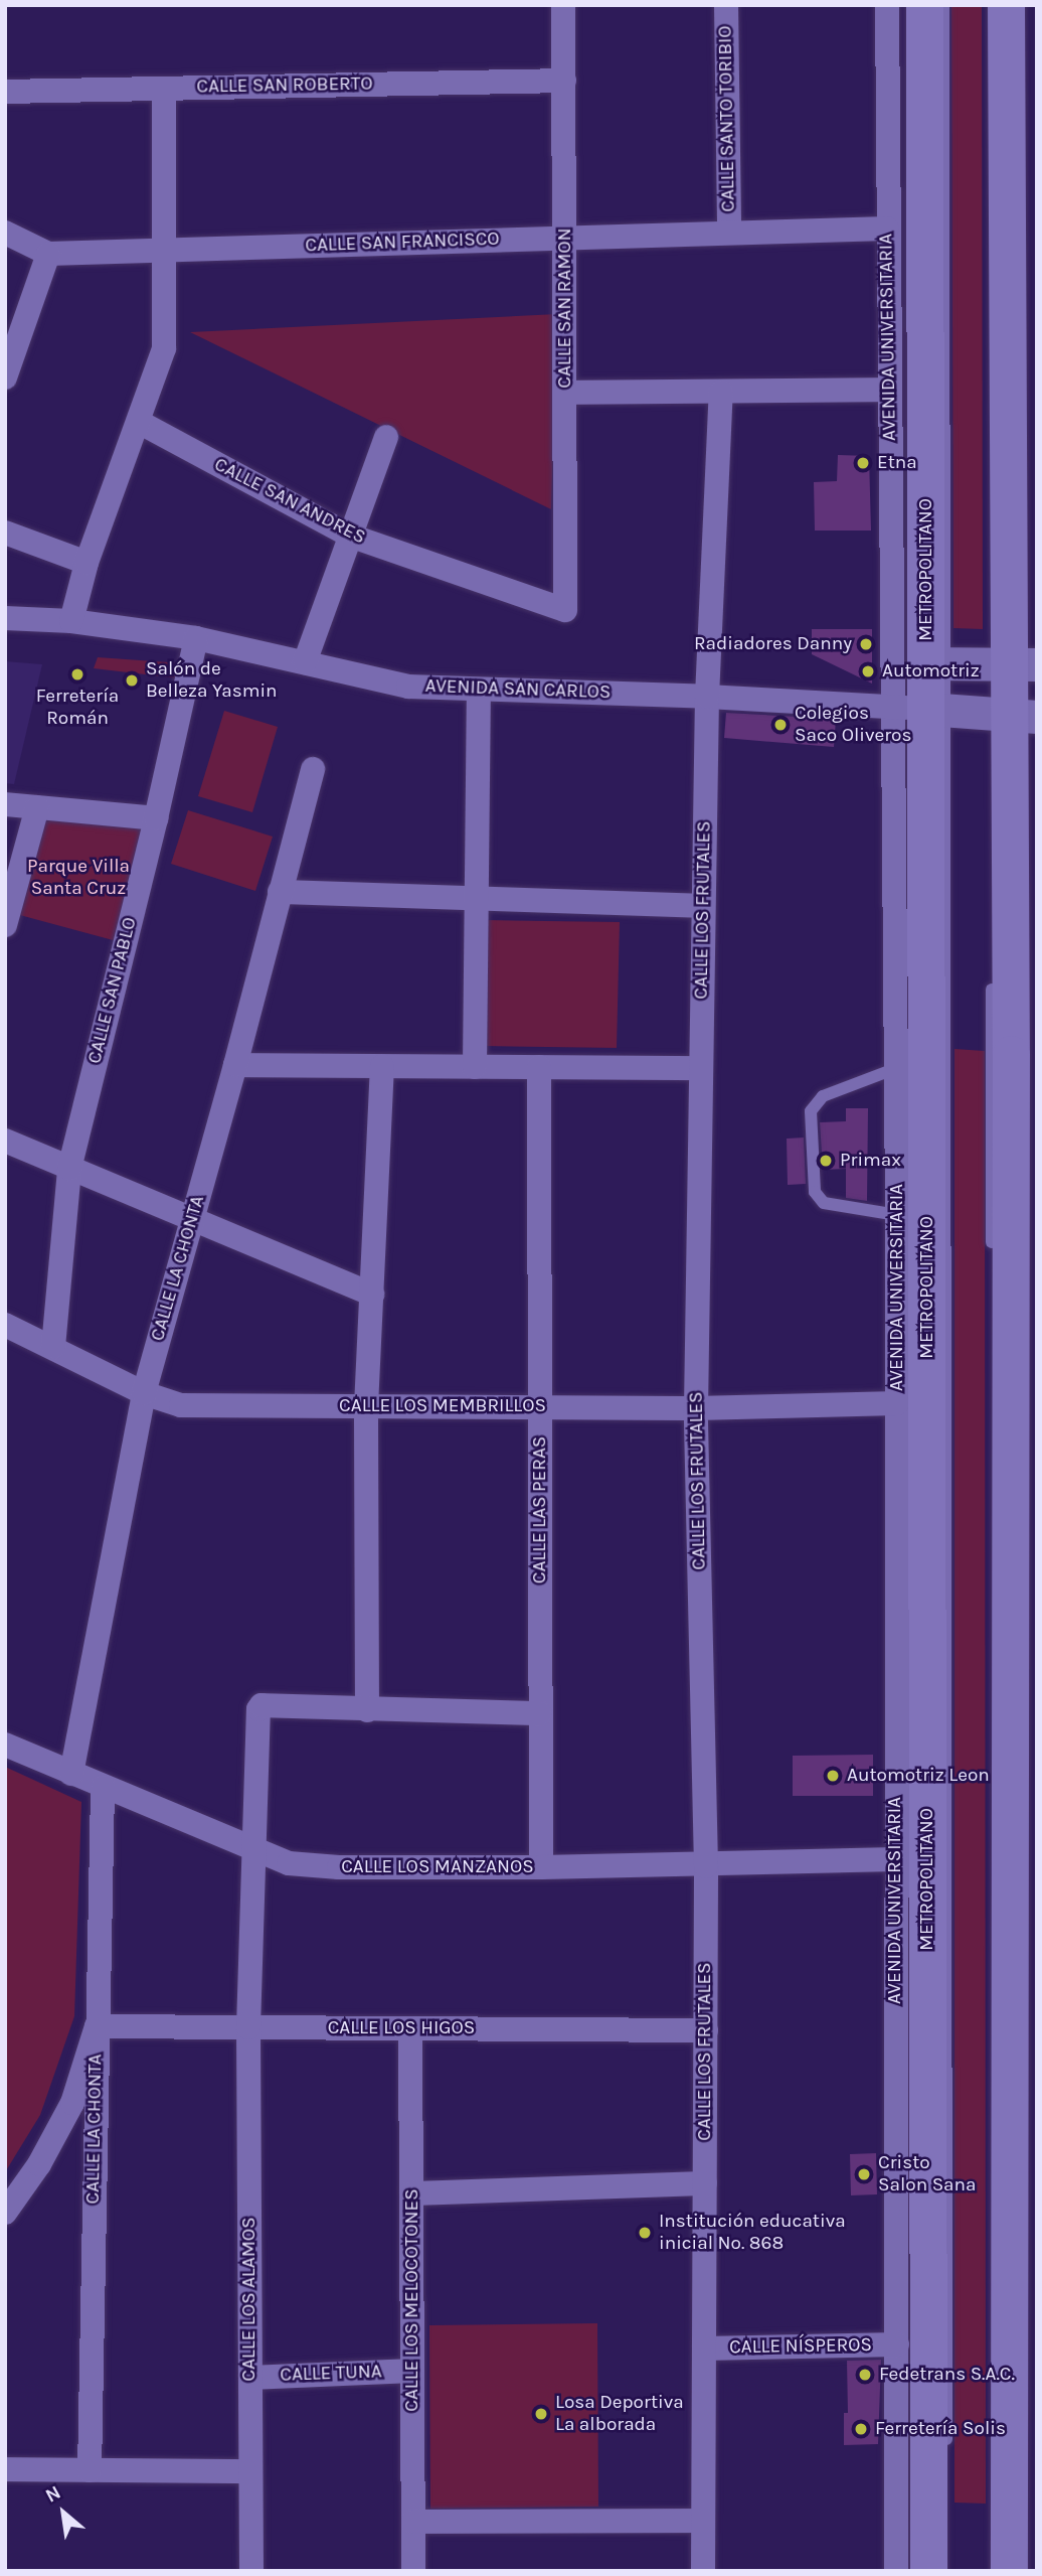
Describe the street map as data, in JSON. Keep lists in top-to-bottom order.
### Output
{
  "streets": {
    "main road": ["AVENIDA UNIVERSITARIA"],
    "street": [
      "CALLE SAN ROBERTO",
      "CALLE SANTO TORIBIO",
      "CALLE SAN FRANCISCO",
      "CALLE SAN RAMON",
      "CALLE SAN ANDRES",
      "AVENIDA SAN CARLOS",
      "CALLE LOS FRUTALES",
      "CALLE SAN PABLO",
      "CALLE LA CHONTA",
      "CALLE LOS MEMBRILLOS",
      "CALLE LAS PERAS",
      "CALLE LOS MANZANOS",
      "CALLE LOS HIGOS",
      "CALLE LOS ALAMOS",
      "CALLE LOS MELOCOTONES",
      "CALLE NÍSPEROS",
      "CALLE TUNA"
    ],
    "lane": ["METROPOLITANO"]
  },
  "crossings": [
    ["CALLE SAN ROBERTO", "CALLE SAN RAMON"],
    ["CALLE SANTO TORIBIO", "CALLE SAN FRANCISCO"],
    ["CALLE SAN FRANCISCO", "CALLE SAN RAMON"],
    ["CALLE SAN FRANCISCO", "AVENIDA UNIVERSITARIA"],
    ["CALLE SAN RAMON", "CALLE SAN ANDRES"],
    ["AVENIDA UNIVERSITARIA", "METROPOLITANO"],
    ["AVENIDA UNIVERSITARIA", "AVENIDA SAN CARLOS"],
    ["AVENIDA UNIVERSITARIA", "CALLE LOS MEMBRILLOS"],
    ["AVENIDA UNIVERSITARIA", "CALLE LOS MANZANOS"],
    ["AVENIDA UNIVERSITARIA", "CALLE NÍSPEROS"],
    ["METROPOLITANO", "AVENIDA SAN CARLOS"],
    ["AVENIDA SAN CARLOS", "CALLE LOS FRUTALES"],
    ["AVENIDA SAN CARLOS", "CALLE SAN PABLO"],
    ["CALLE LOS FRUTALES", "CALLE LOS MEMBRILLOS"],
    ["CALLE LOS FRUTALES", "CALLE LOS MANZANOS"],
    ["CALLE LOS FRUTALES", "CALLE LOS HIGOS"],
    ["CALLE LOS FRUTALES", "CALLE NÍSPEROS"],
    ["CALLE SAN PABLO", "CALLE LOS MEMBRILLOS"],
    ["CALLE LA CHONTA", "CALLE LOS MEMBRILLOS"],
    ["CALLE LA CHONTA", "CALLE LOS MANZANOS"],
    ["CALLE LA CHONTA", "CALLE LOS HIGOS"],
    ["CALLE LOS MEMBRILLOS", "CALLE LAS PERAS"],
    ["CALLE LAS PERAS", "CALLE LOS MANZANOS"],
    ["CALLE LOS MANZANOS", "CALLE LOS ALAMOS"],
    ["CALLE LOS HIGOS", "CALLE LOS ALAMOS"],
    ["CALLE LOS HIGOS", "CALLE LOS MELOCOTONES"],
    ["CALLE LOS ALAMOS", "CALLE TUNA"],
    ["CALLE LOS MELOCOTONES", "CALLE TUNA"]
  ],
  "parks": ["Parque Villa Santa Cruz"],
  "places": [
    "Etna",
    "Radiadores Danny",
    "Automotriz",
    "Ferretería Román",
    "Salón de Belleza Yasmin",
    "Colegios Saco Oliveros",
    "Primax",
    "Automotriz Leon",
    "Cristo Salon Sana",
    "Institución educativa inicial No. 868",
    "Fedetrans S.A.C.",
    "Losa Deportiva La alborada",
    "Ferretería Solis"
  ],
  "north": "top left"
}
